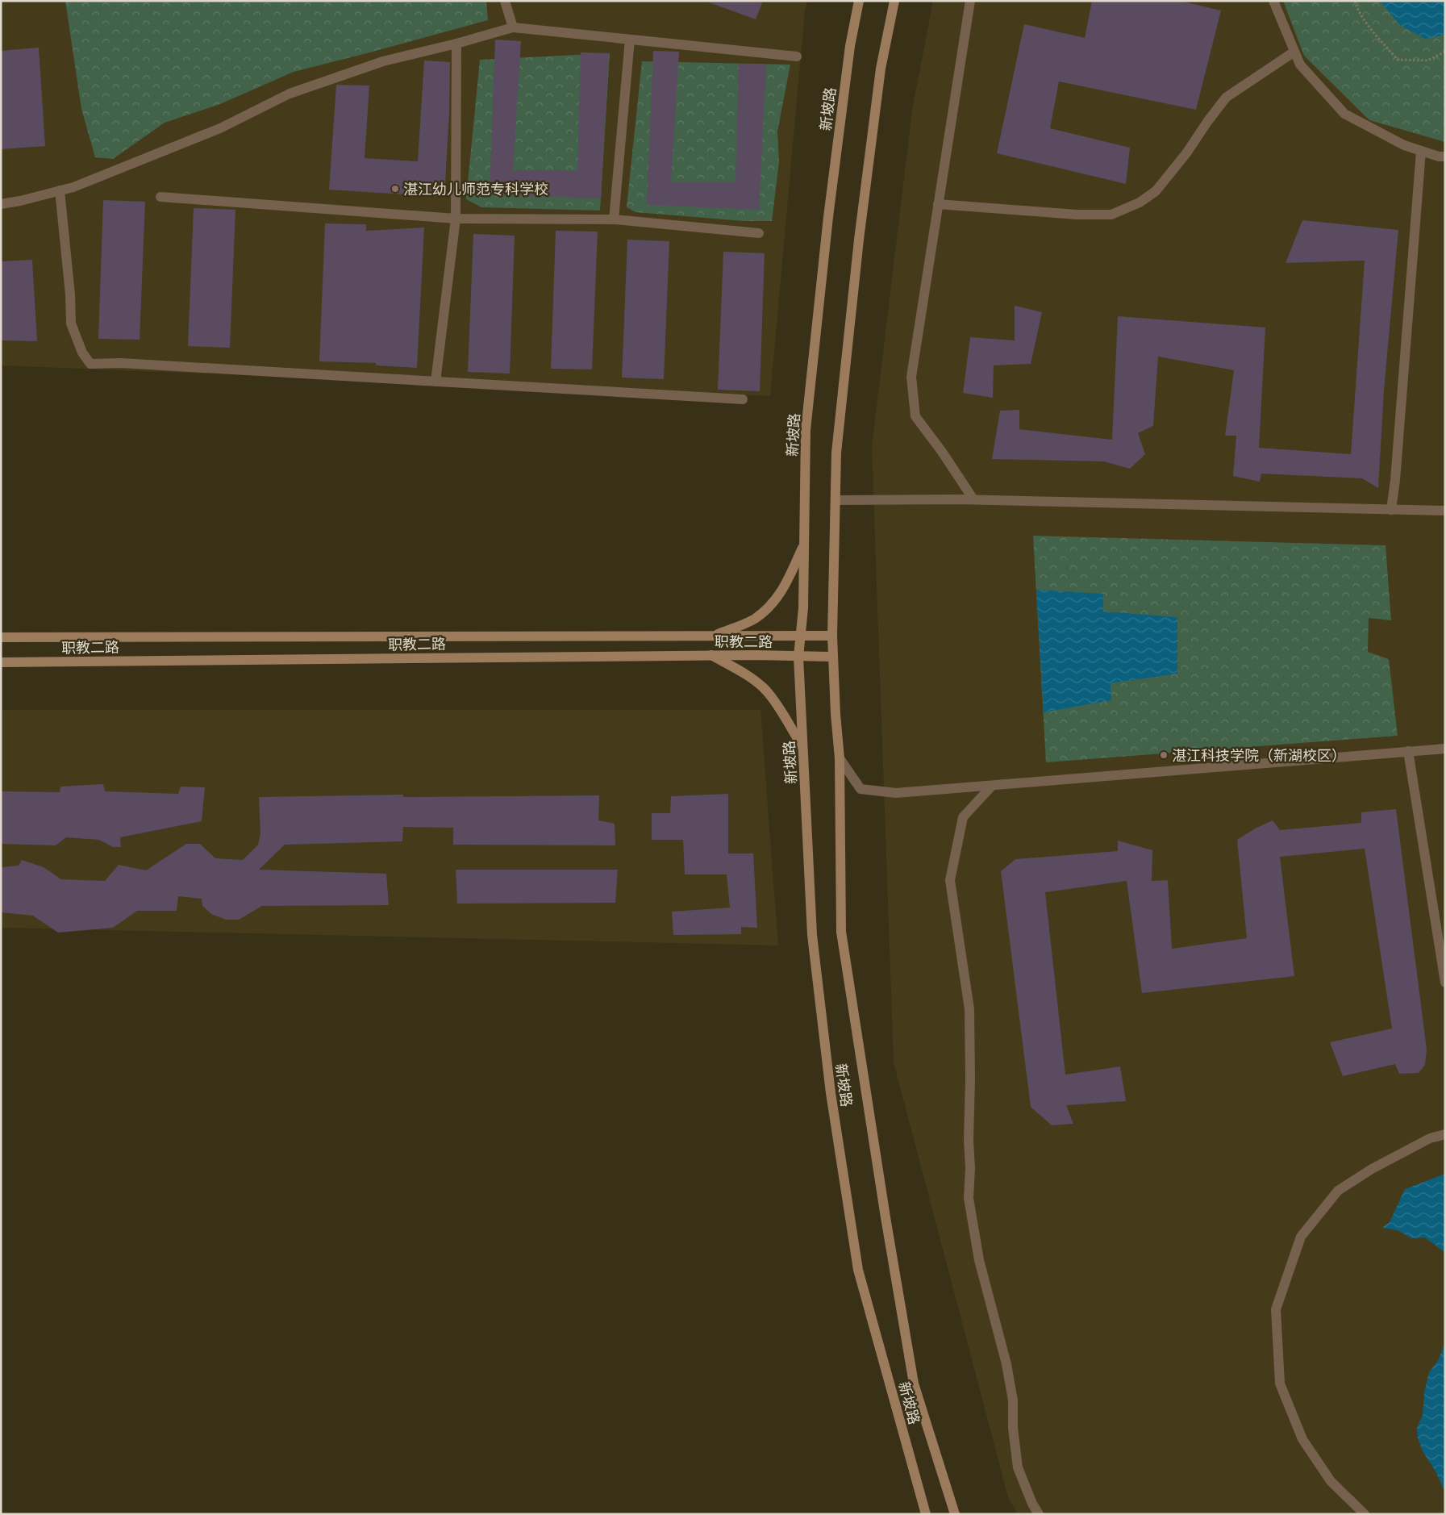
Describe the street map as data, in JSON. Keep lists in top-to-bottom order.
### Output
{
  "streets": {
    "street": ["新坡路", "职教二路"]
  },
  "crossings": [
    ["新坡路", "职教二路"]
  ],
  "places": ["湛江幼儿师范专科学校", "湛江科技学院（新湖校区）"]
}
